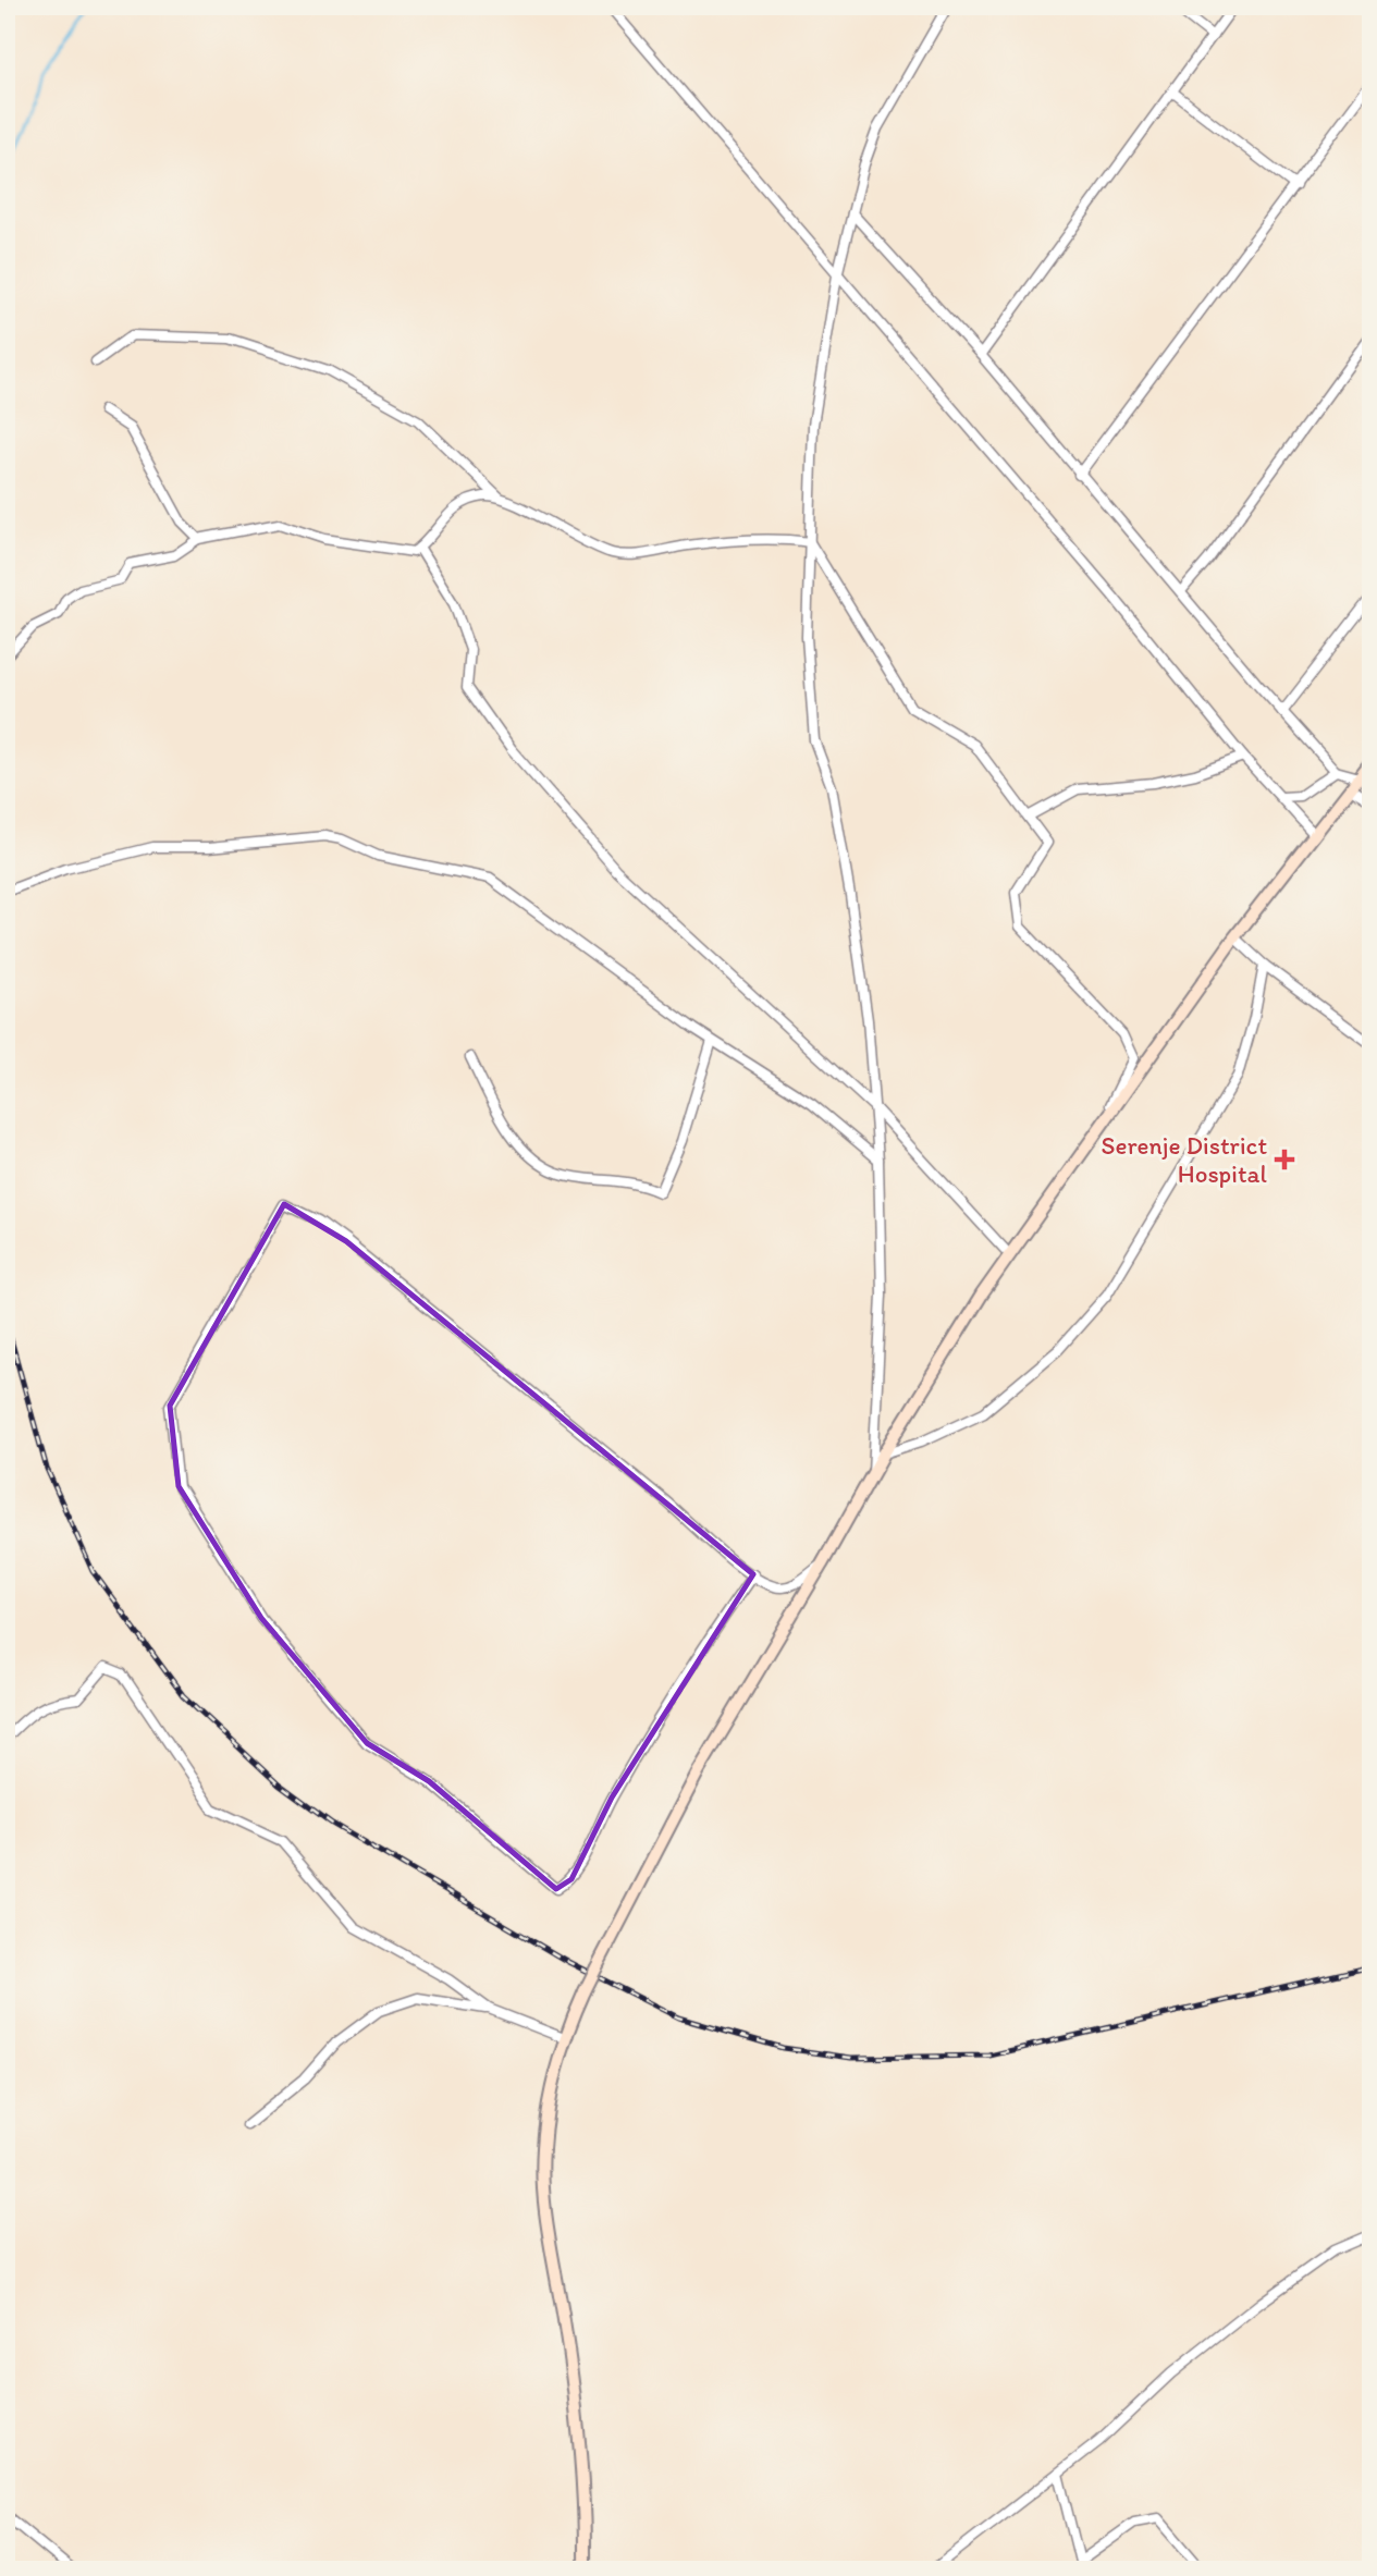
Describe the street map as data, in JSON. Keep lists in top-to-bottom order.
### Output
{
  "places": {
    "health": ["Serenje District Hospital"]
  }
}
